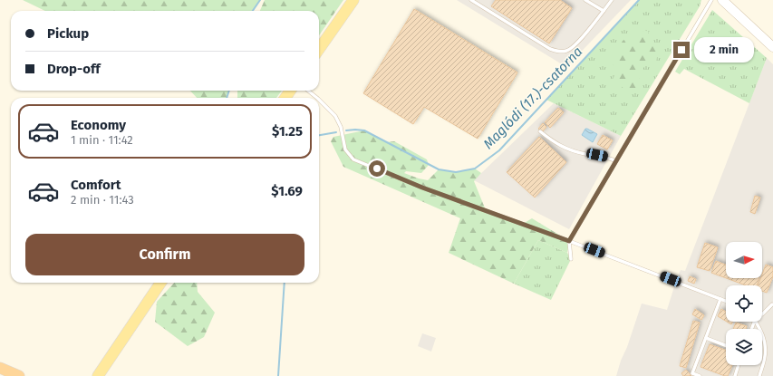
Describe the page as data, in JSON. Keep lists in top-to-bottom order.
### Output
{
  "water": ["Maglódi (17.)-csatorna"],
  "north": "right",
  "page": {
    "banner": ["Pickup", "Drop-off"],
    "bubble": "2 min",
    "list": [
      {
        "name": "Economy",
        "note": "1 min · 11:42",
        "value": "$1.25"
      },
      {
        "name": "Comfort",
        "note": "2 min · 11:43",
        "value": "$1.69"
      }
    ],
    "buttons": "Confirm"
  }
}
